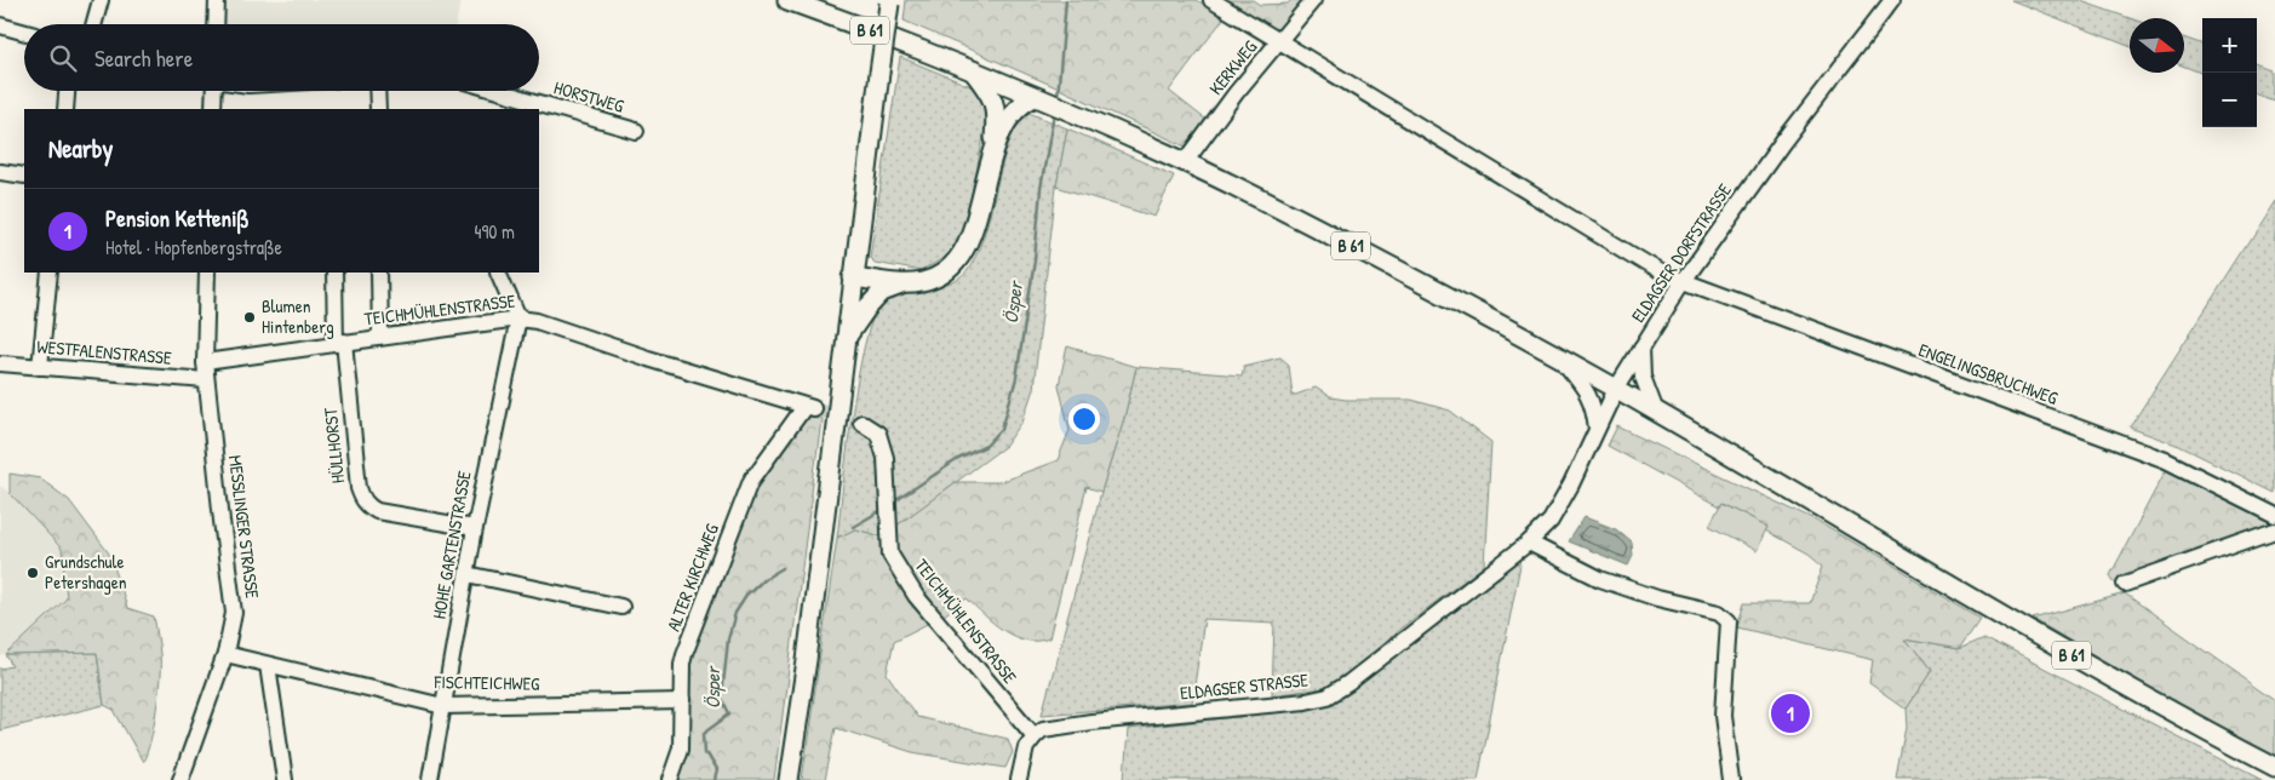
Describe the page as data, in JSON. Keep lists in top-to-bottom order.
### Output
{
  "streets": {
    "main road": ["B 61"],
    "street": [
      "KERKWEG",
      "HORSTWEG",
      "ELDAGSER DORFSTRASSE",
      "TEICHMÜHLENSTRASSE",
      "WESTFALENSTRASSE",
      "ENGELINGSBRUCHWEG",
      "HÜLLHORST",
      "MESSLINGER STRASSE",
      "HOHE GARTENSTRASSE",
      "ALTER KIRCHWEG",
      "FISCHTEICHWEG",
      "ELDAGSER STRASSE"
    ]
  },
  "crossings": [
    ["B 61", "KERKWEG"],
    ["B 61", "ELDAGSER DORFSTRASSE"],
    ["KERKWEG", "ENGELINGSBRUCHWEG"],
    ["ELDAGSER DORFSTRASSE", "ENGELINGSBRUCHWEG"],
    ["ELDAGSER DORFSTRASSE", "ELDAGSER STRASSE"],
    ["TEICHMÜHLENSTRASSE", "HÜLLHORST"],
    ["TEICHMÜHLENSTRASSE", "MESSLINGER STRASSE"],
    ["TEICHMÜHLENSTRASSE", "HOHE GARTENSTRASSE"],
    ["TEICHMÜHLENSTRASSE", "ALTER KIRCHWEG"],
    ["TEICHMÜHLENSTRASSE", "ELDAGSER STRASSE"],
    ["WESTFALENSTRASSE", "MESSLINGER STRASSE"],
    ["HÜLLHORST", "HOHE GARTENSTRASSE"],
    ["MESSLINGER STRASSE", "FISCHTEICHWEG"],
    ["HOHE GARTENSTRASSE", "FISCHTEICHWEG"],
    ["ALTER KIRCHWEG", "FISCHTEICHWEG"]
  ],
  "water": ["Ösper"],
  "places": ["Blumen Hintenberg", "Grundschule Petershagen"],
  "north": "right",
  "page": {
    "map_buttons": ["+", "−"],
    "search": "Search here",
    "heading": "Nearby",
    "list": [
      {
        "mark": "1",
        "name": "Pension Ketteniß",
        "note": "Hotel · Hopfenbergstraße",
        "value": "490 m"
      }
    ],
    "pins": "1"
  }
}
